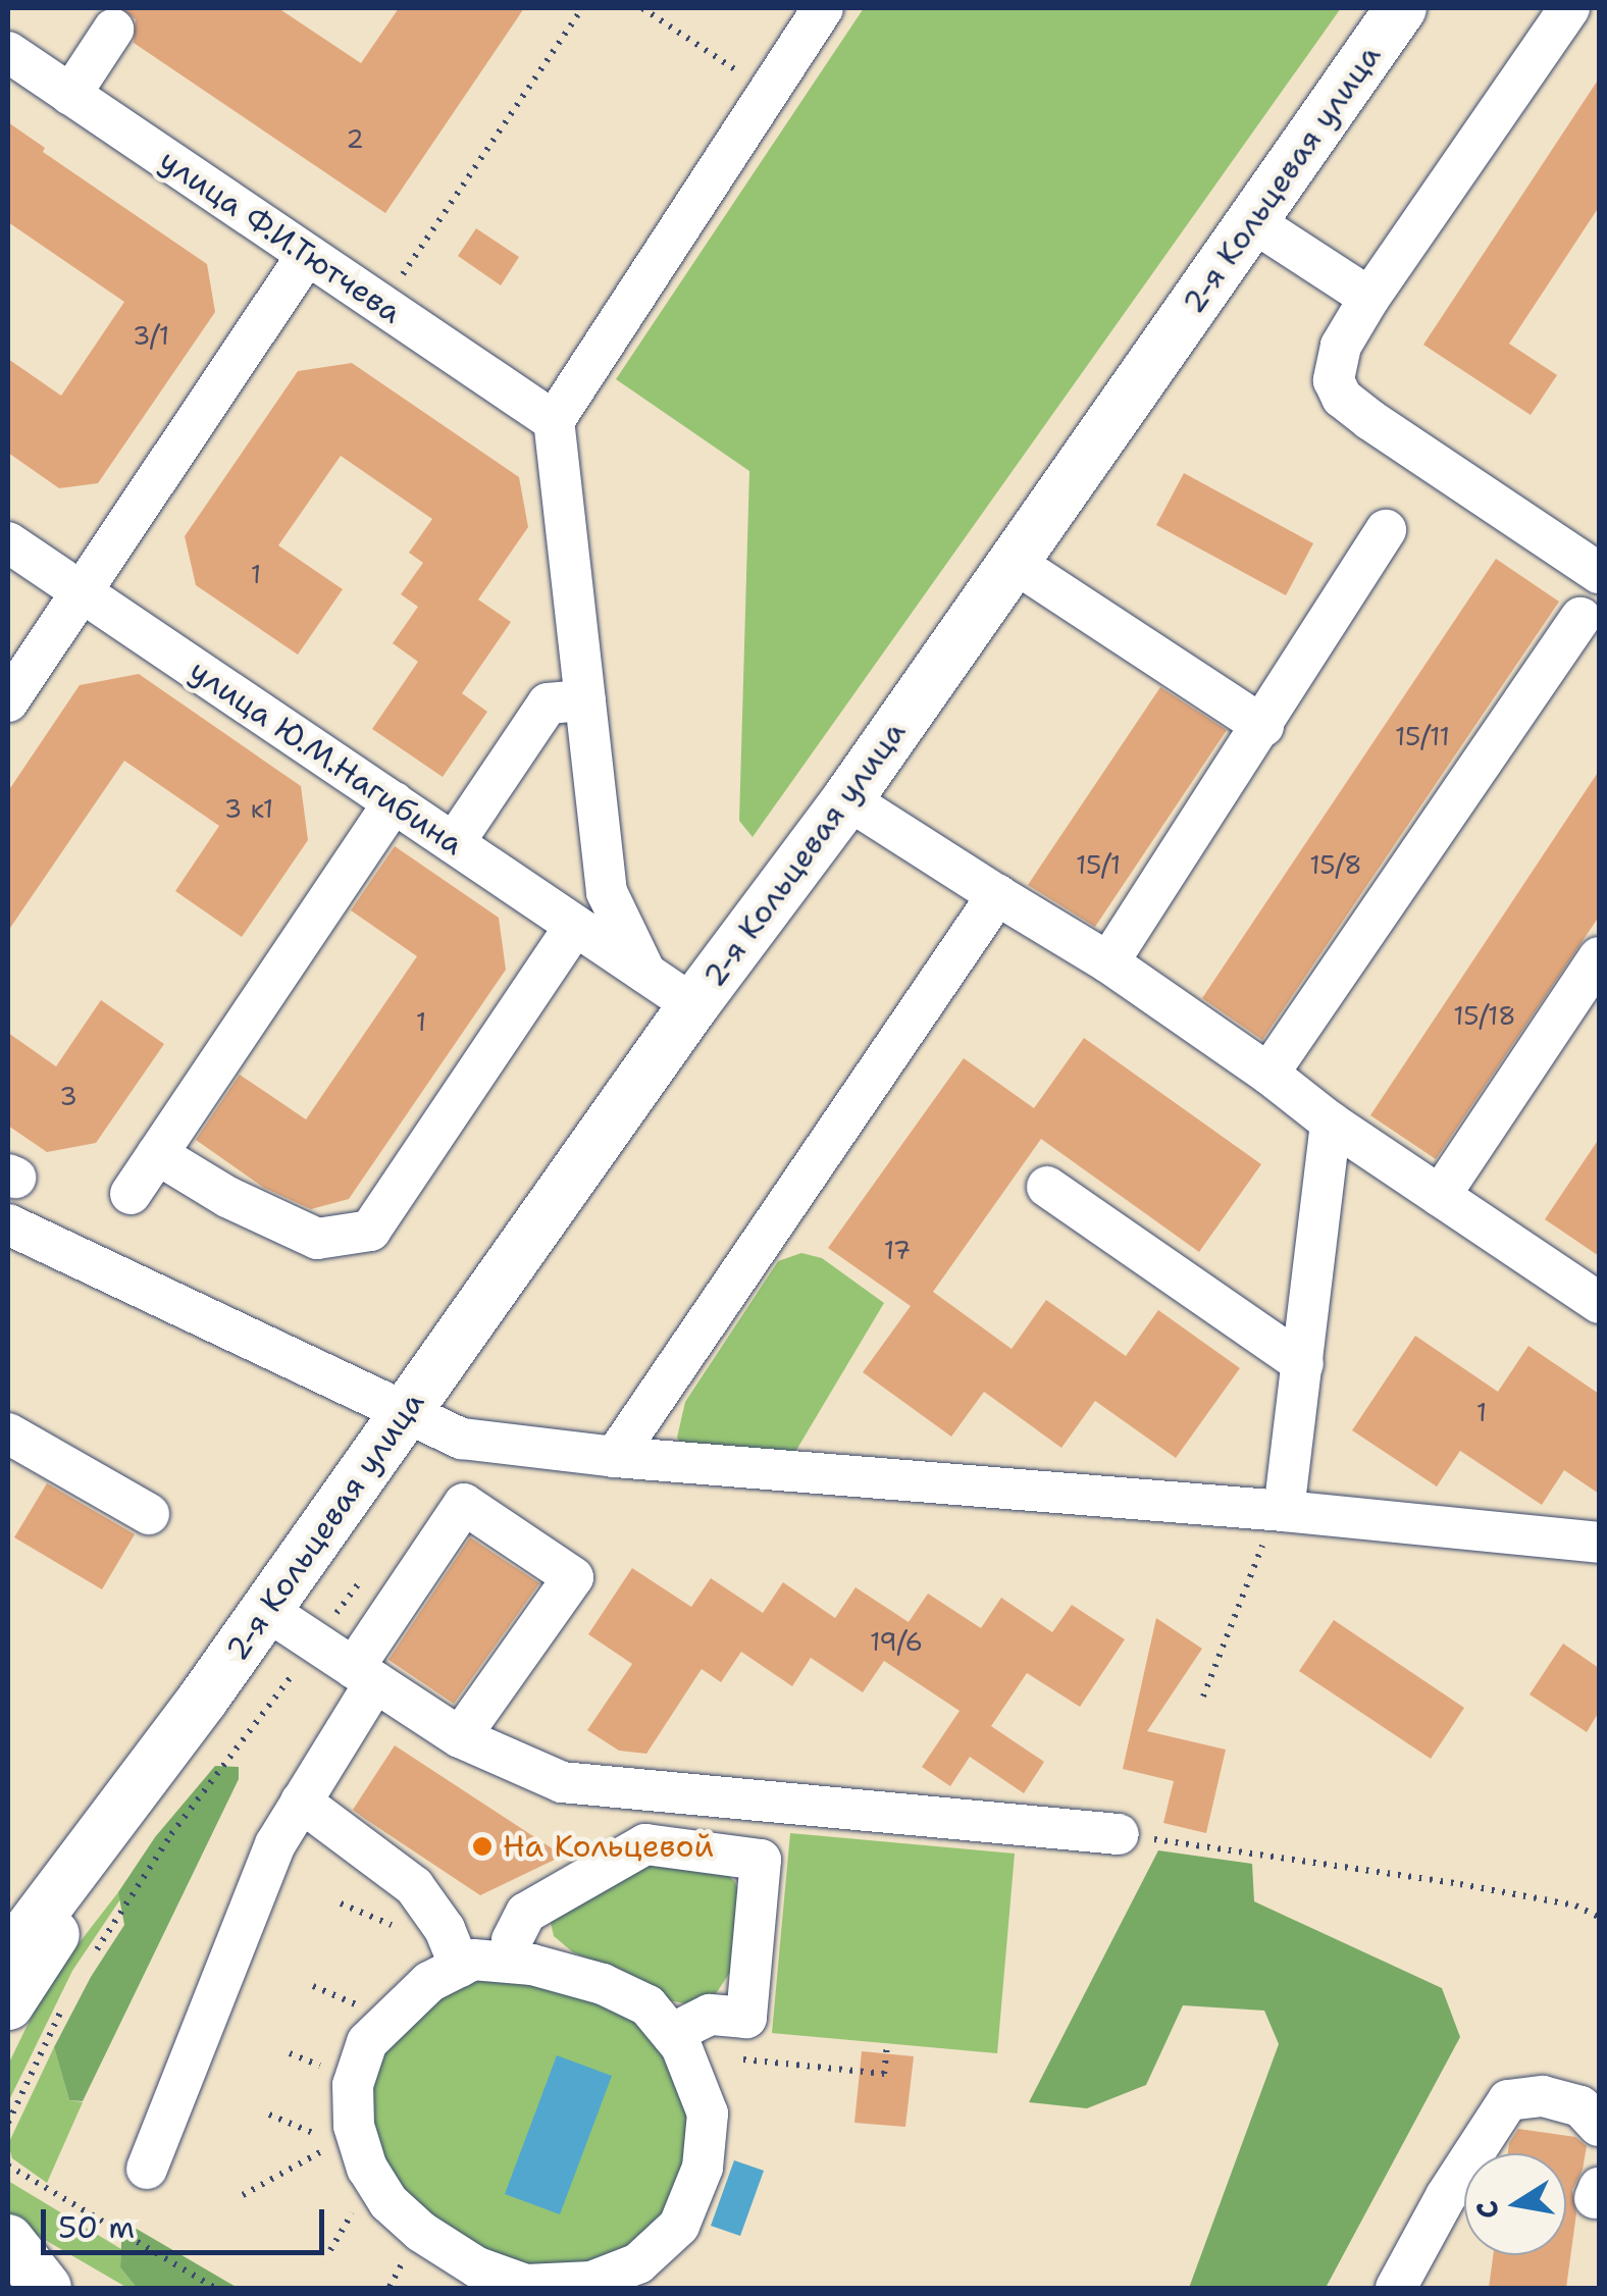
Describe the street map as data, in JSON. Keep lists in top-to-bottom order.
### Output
{
  "streets": {
    "main road": ["2-я Кольцевая улица"],
    "street": ["улица Ф.И.Тютчева", "улица Ю.М.Нагибина"]
  },
  "crossings": [
    ["2-я Кольцевая улица", "улица Ю.М.Нагибина"]
  ],
  "places": ["На Кольцевой"],
  "house_numbers": [
    "2",
    "3/1",
    "1",
    "15/11",
    "3 к1",
    "15/1",
    "15/8",
    "15/18",
    "1",
    "3",
    "17",
    "1",
    "19/6"
  ],
  "scale_bar": "50 m",
  "north": "left"
}
